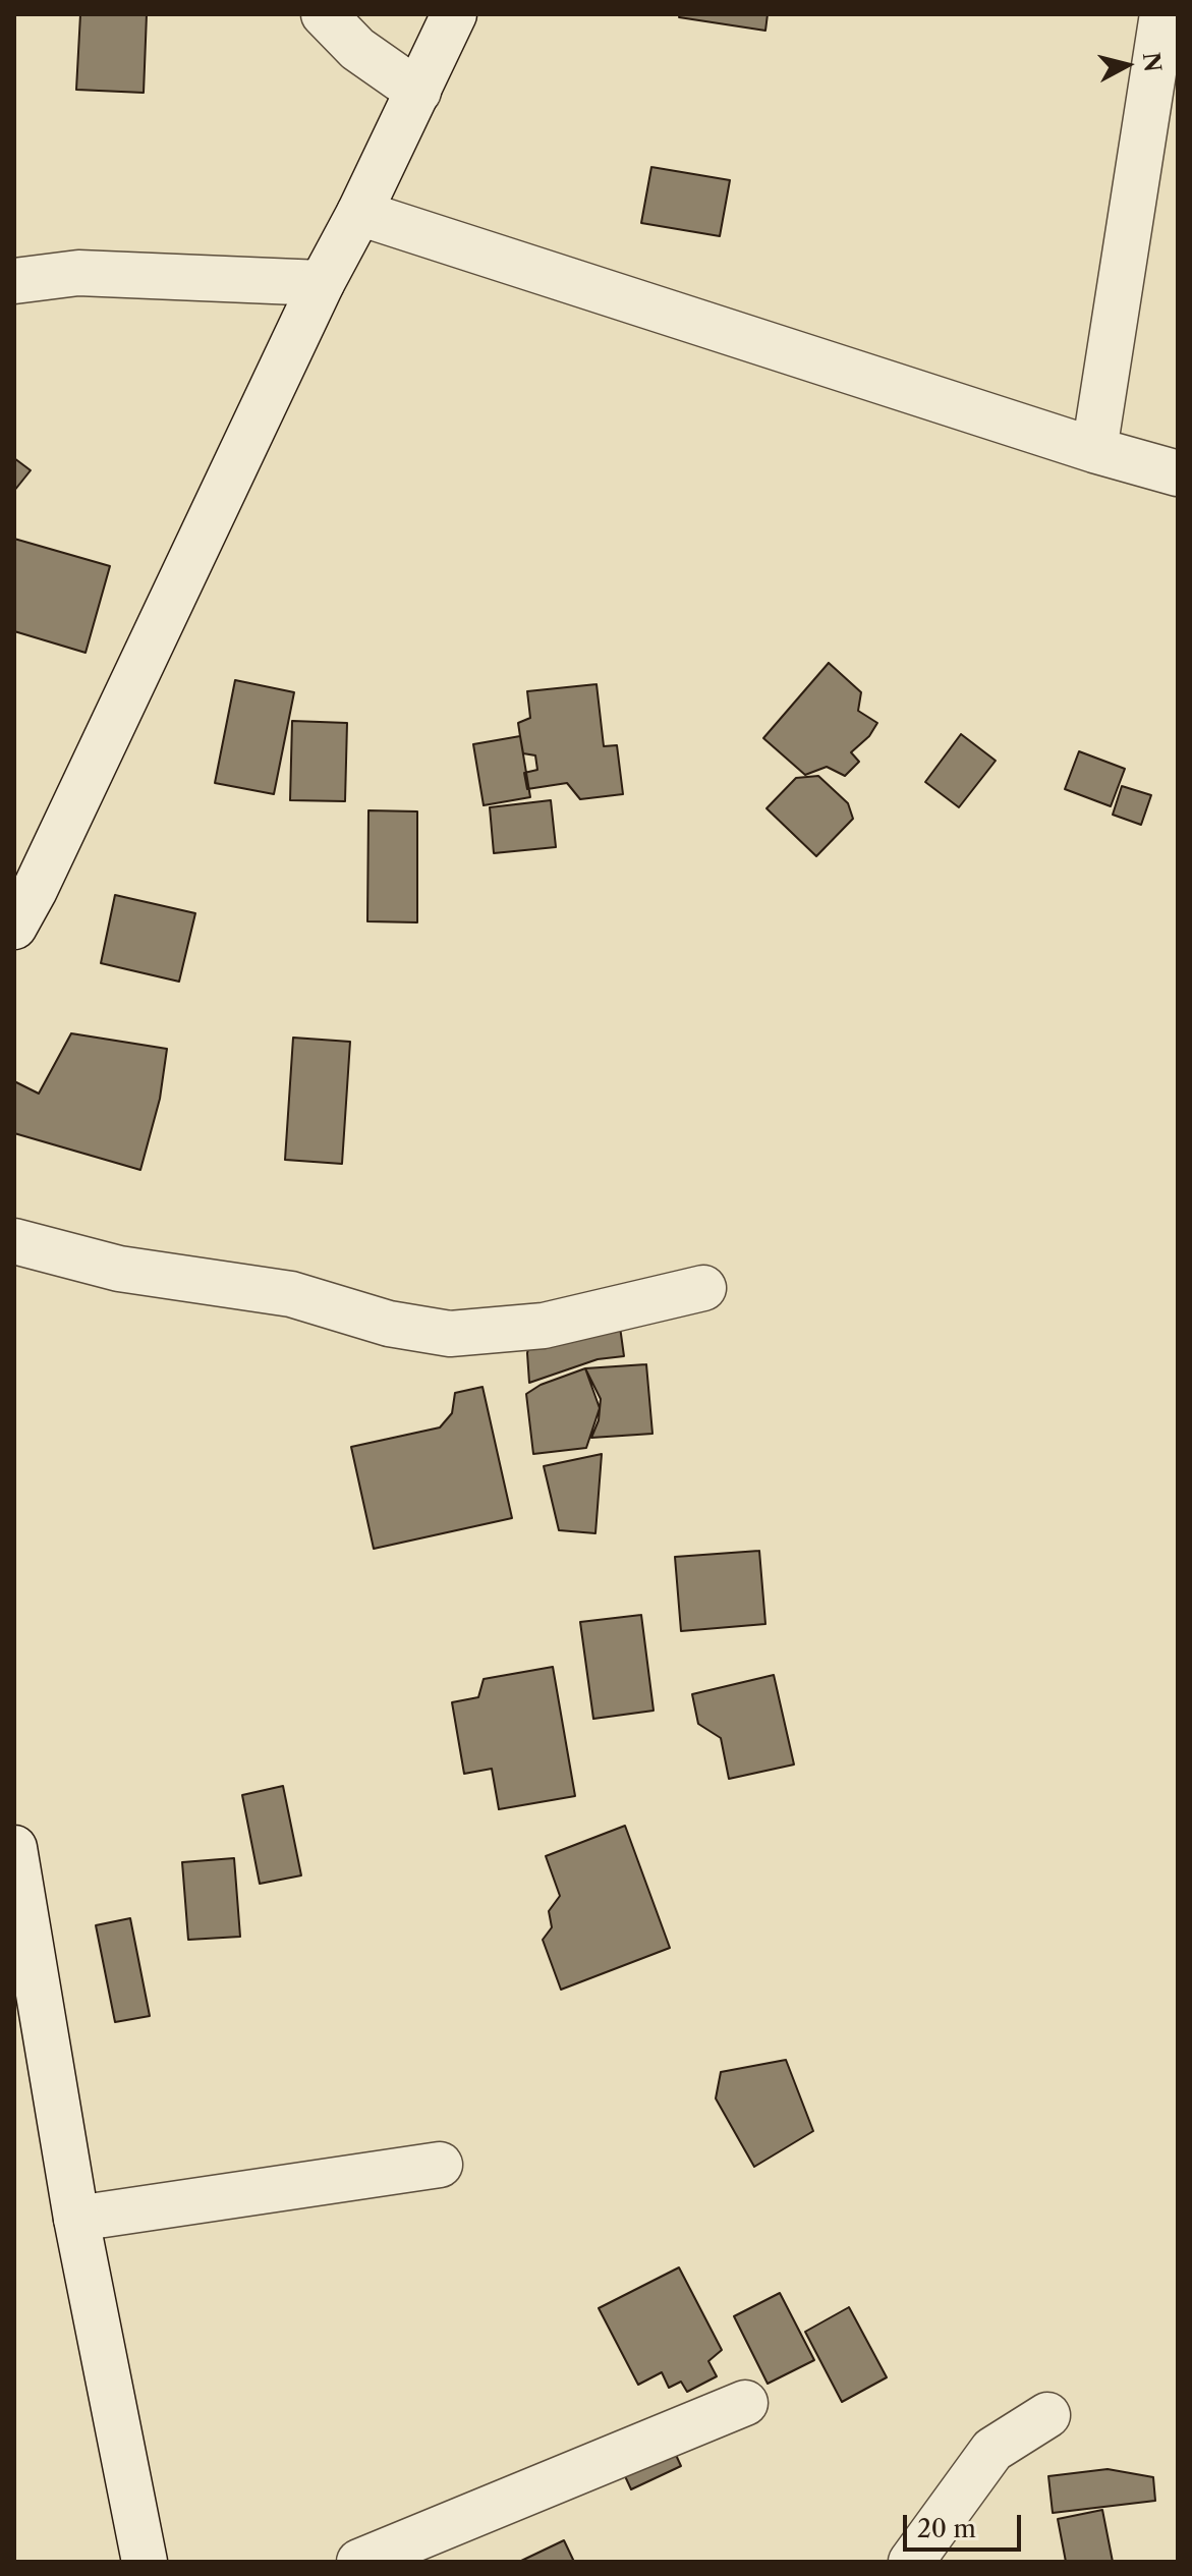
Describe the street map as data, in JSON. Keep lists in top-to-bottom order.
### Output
{
  "scale_bar": "20 m",
  "north": "right"
}
